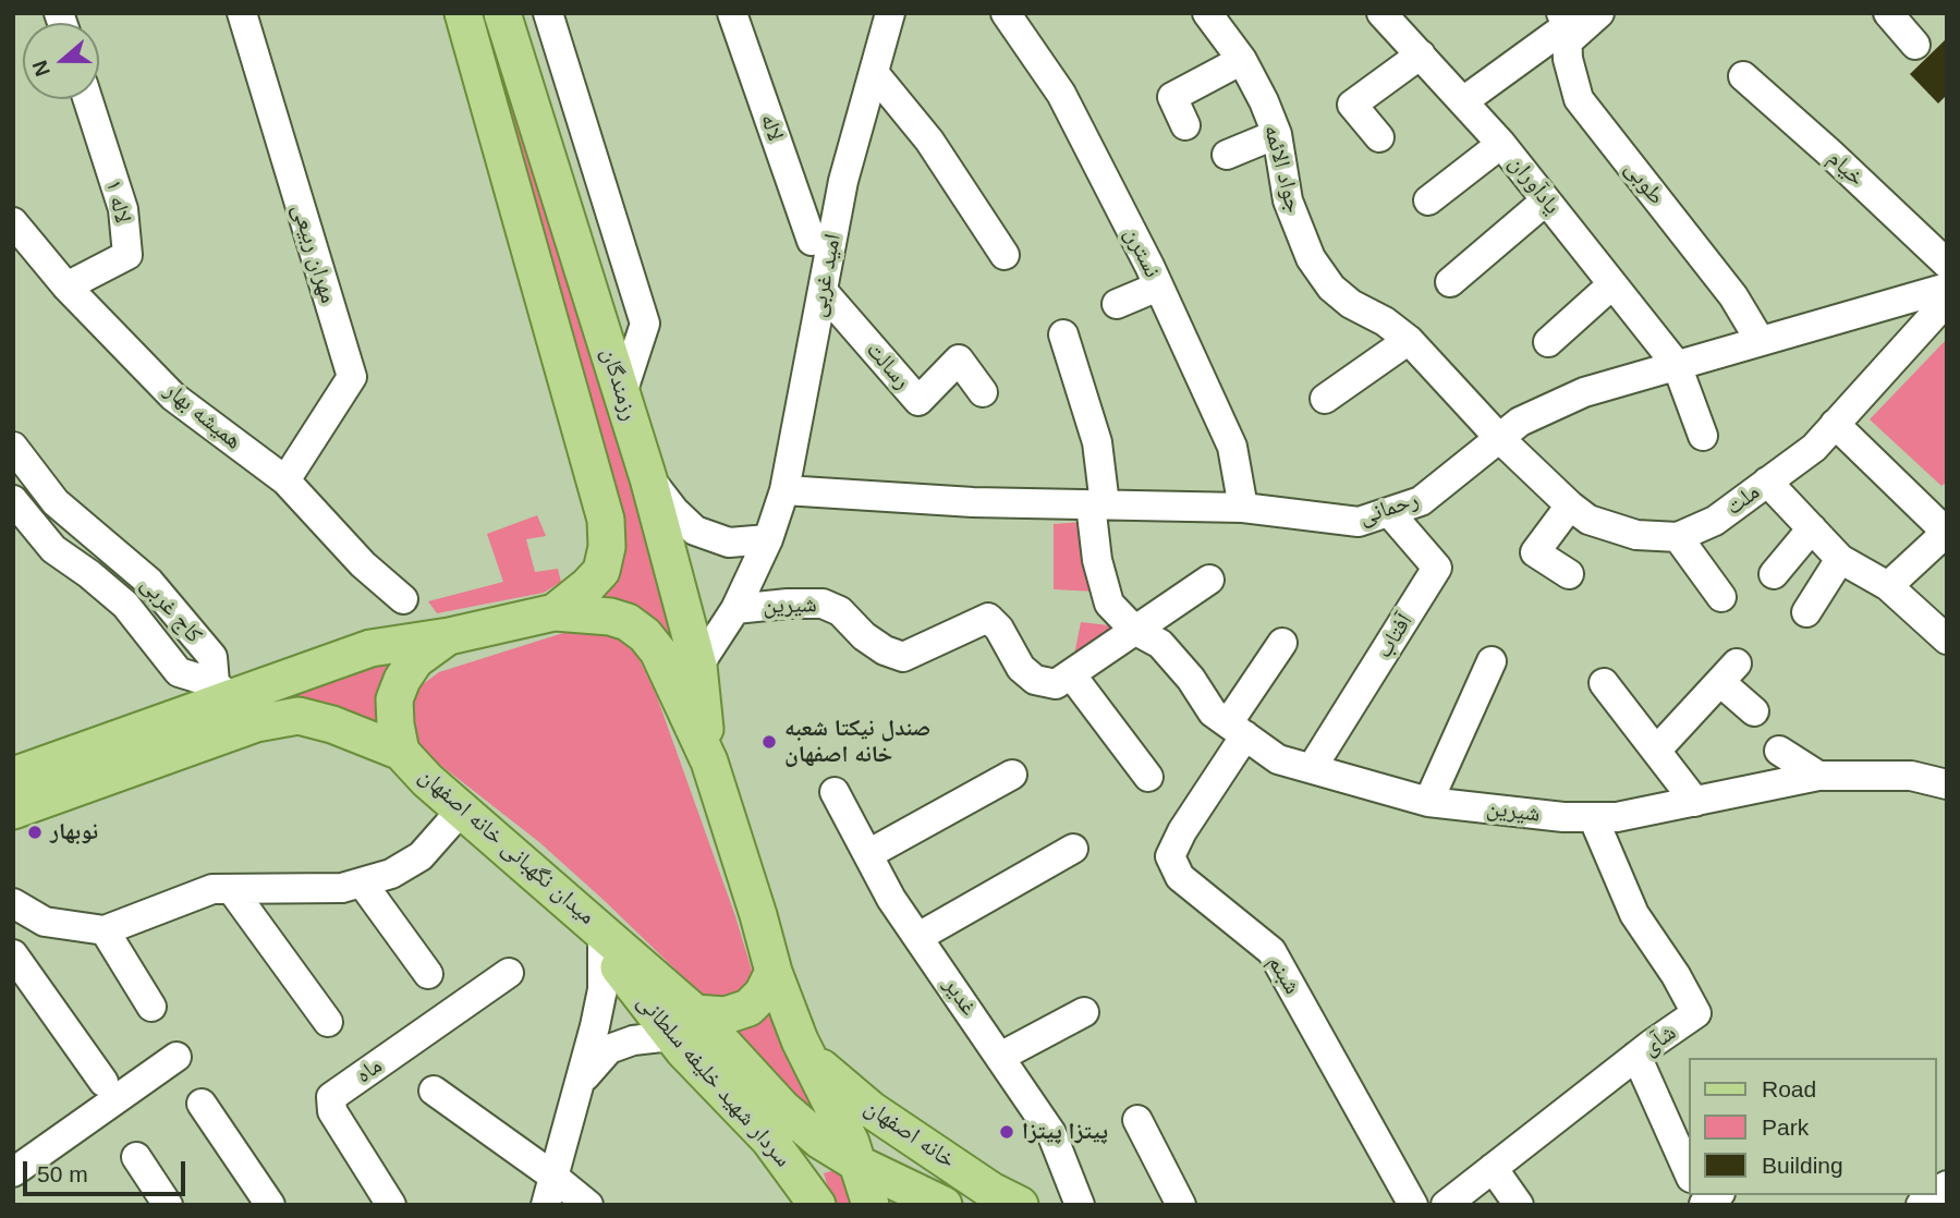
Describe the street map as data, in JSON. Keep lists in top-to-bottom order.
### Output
{
  "streets": {
    "main road": [
      "رزمندگان",
      "میدان نگهبانی خانه اصفهان",
      "سردار شهید خلیفه سلطانی",
      "خانه اصفهان"
    ],
    "street": [
      "لاله",
      "جواد الائمه",
      "خیام",
      "طوبی",
      "یادآوران",
      "لاله ۱",
      "نسترن",
      "مهران ربیعی",
      "امید غربی",
      "رسالت",
      "همیشه بهار",
      "ملت",
      "رحمانی",
      "شیرین",
      "کاج غربی",
      "آفتاب",
      "شبنم",
      "غدیر",
      "شآی",
      "ماه"
    ]
  },
  "crossings": [
    ["جواد الائمه", "ملت"],
    ["جواد الائمه", "رحمانی"],
    ["طوبی", "رحمانی"],
    ["یادآوران", "رحمانی"],
    ["لاله ۱", "همیشه بهار"],
    ["نسترن", "رحمانی"],
    ["مهران ربیعی", "همیشه بهار"],
    ["امید غربی", "رسالت"],
    ["امید غربی", "رزمندگان"],
    ["امید غربی", "رحمانی"],
    ["امید غربی", "شیرین"],
    ["رزمندگان", "میدان نگهبانی خانه اصفهان"],
    ["ملت", "رحمانی"],
    ["رحمانی", "شیرین"],
    ["رحمانی", "آفتاب"],
    ["شیرین", "آفتاب"],
    ["شیرین", "شبنم"],
    ["شیرین", "شآی"],
    ["میدان نگهبانی خانه اصفهان", "سردار شهید خلیفه سلطانی"],
    ["میدان نگهبانی خانه اصفهان", "خانه اصفهان"]
  ],
  "places": ["صندل نیکتا شعبه خانه اصفهان", "نوبهار", "پیتزا پیتزا"],
  "legend": ["Road", "Park", "Building"],
  "scale_bar": "50 m",
  "north": "left"
}
